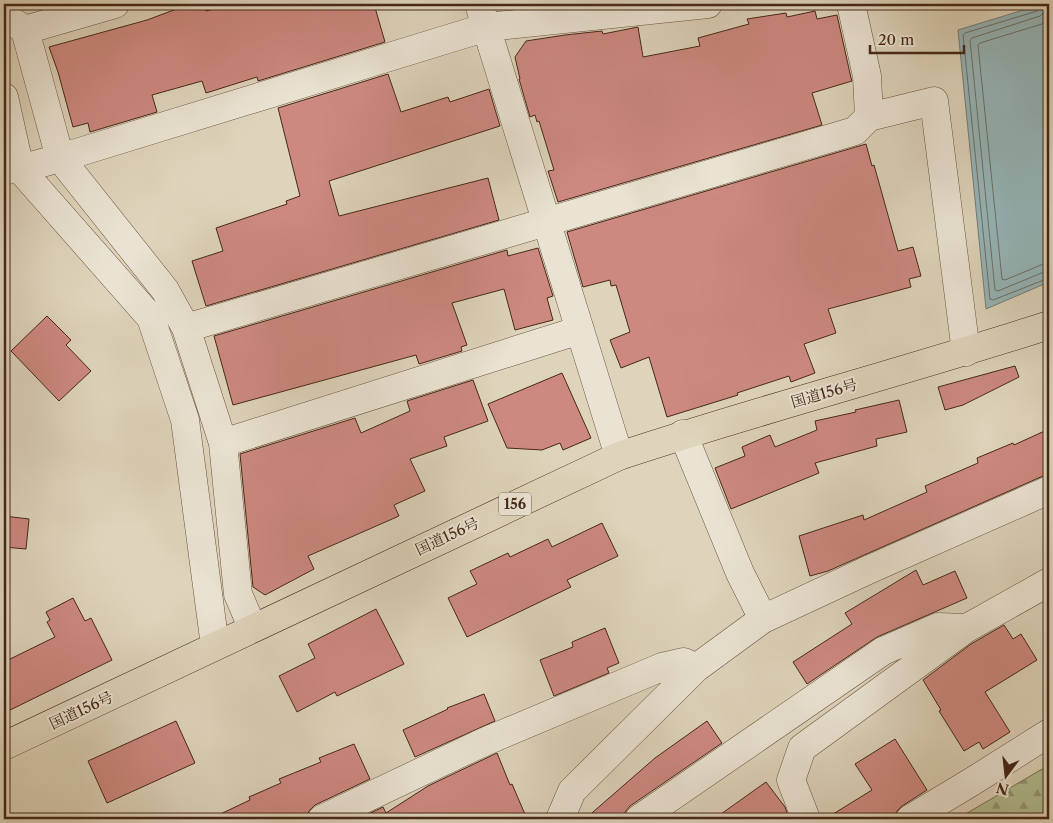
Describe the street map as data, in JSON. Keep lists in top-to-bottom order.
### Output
{
  "streets": {
    "highway": ["国道156号", "156"]
  },
  "scale_bar": "20 m",
  "north": "bottom"
}
